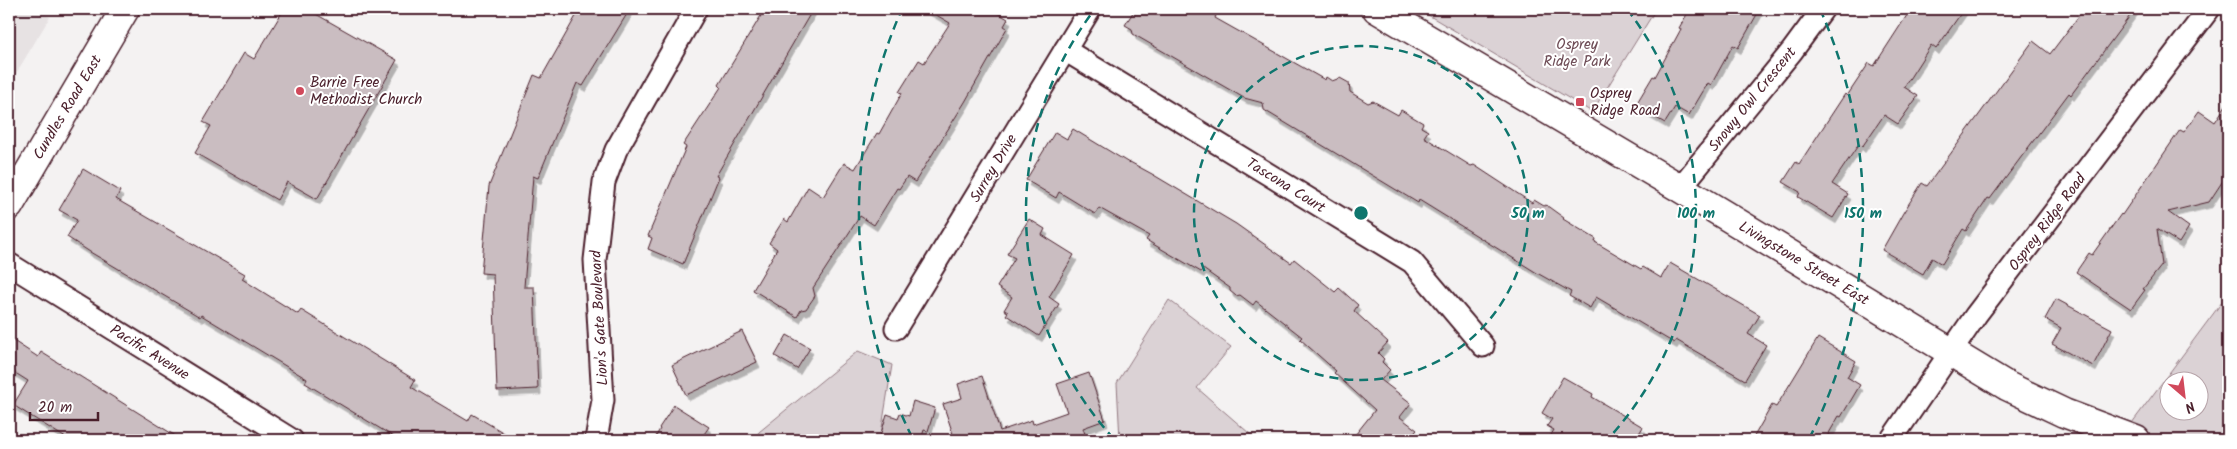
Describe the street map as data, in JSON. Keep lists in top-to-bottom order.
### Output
{
  "streets": {
    "street": [
      "Snowy Owl Crescent",
      "Cundles Road East",
      "Surrey Drive",
      "Tascona Court",
      "Osprey Ridge Road",
      "Livingstone Street East",
      "Lion's Gate Boulevard",
      "Pacific Avenue"
    ]
  },
  "crossings": [
    ["Snowy Owl Crescent", "Livingstone Street East"],
    ["Surrey Drive", "Tascona Court"],
    ["Osprey Ridge Road", "Livingstone Street East"]
  ],
  "parks": ["Osprey Ridge Park"],
  "places": {
    "other": ["Barrie Free Methodist Church"],
    "transit": ["Osprey Ridge Road"]
  },
  "scale_bar": "20 m",
  "north": "bottom right",
  "rings": ["50 m", "100 m", "150 m"]
}
